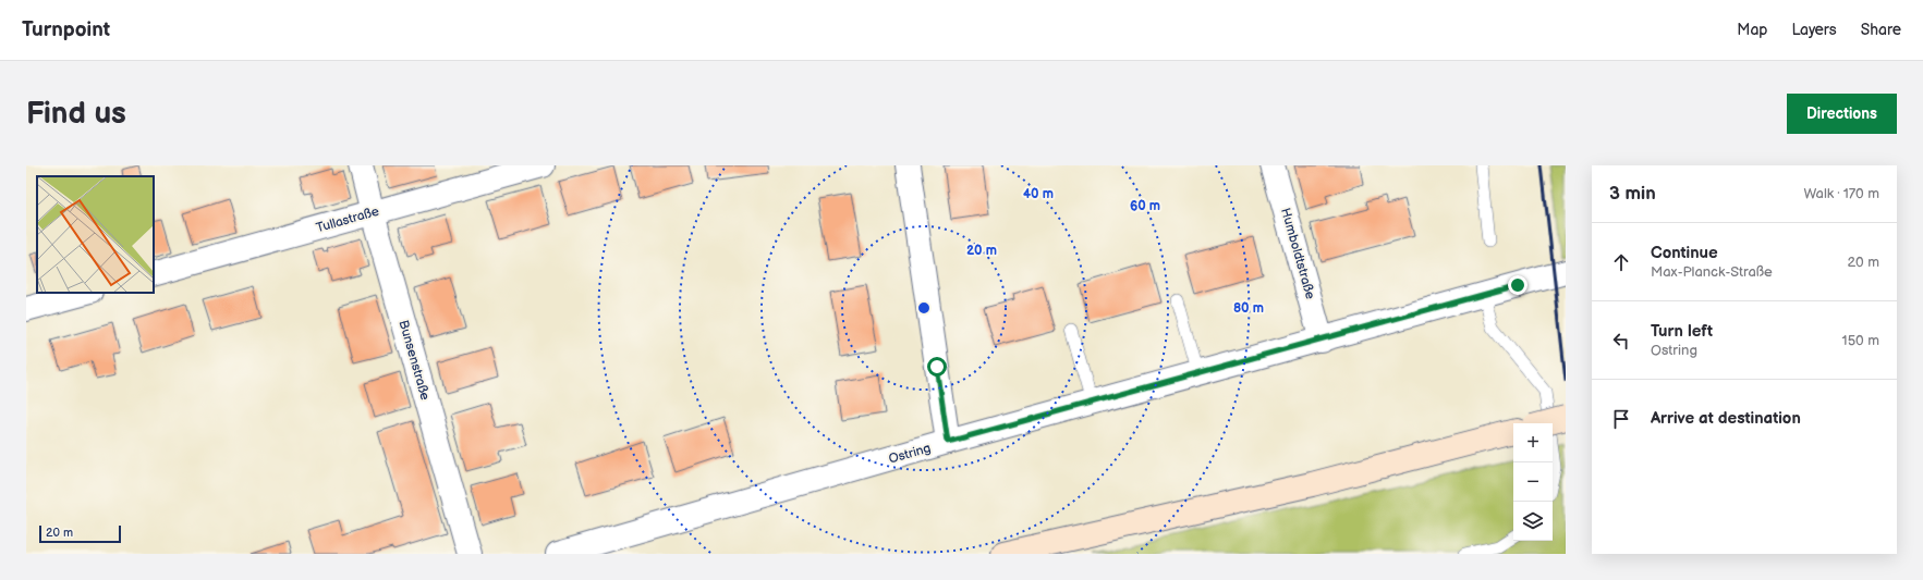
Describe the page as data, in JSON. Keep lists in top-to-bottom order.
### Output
{
  "streets": {
    "street": [
      "Tullastraße",
      "Humboldtstraße",
      "Bunsenstraße",
      "Ostring"
    ]
  },
  "crossings": [
    ["Tullastraße", "Bunsenstraße"],
    ["Humboldtstraße", "Ostring"]
  ],
  "scale_bar": "20 m",
  "page": {
    "header": "Turnpoint",
    "nav": ["Map", "Layers", "Share"],
    "buttons": "Directions",
    "title": "Find us",
    "heading": ["3 min", "Walk · 170 m"],
    "list": [
      ["Continue", "Max-Planck-Straße", "20 m"],
      ["Turn left", "Ostring", "150 m"],
      "Arrive at destination"
    ],
    "map_buttons": ["+", "−"],
    "scale": "20 m"
  },
  "rings": [
    "40 m",
    "60 m",
    "20 m",
    "80 m"
  ]
}
